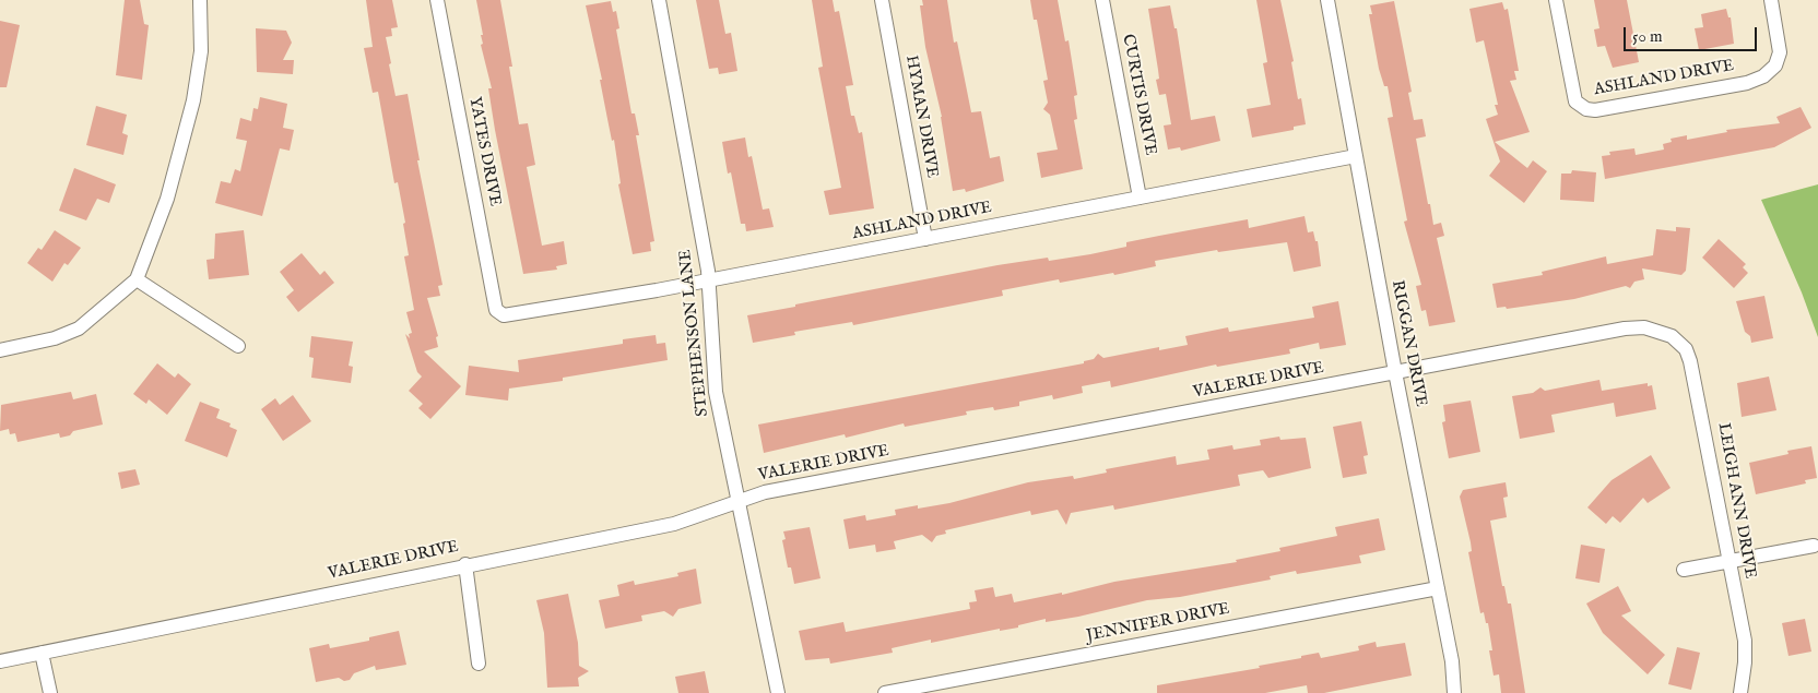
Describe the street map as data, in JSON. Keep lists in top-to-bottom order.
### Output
{
  "streets": {
    "street": [
      "ASHLAND DRIVE",
      "CURTIS DRIVE",
      "HYMAN DRIVE",
      "YATES DRIVE",
      "STEPHENSON LANE",
      "RIGGAN DRIVE",
      "VALERIE DRIVE",
      "LEIGH ANN DRIVE",
      "JENNIFER DRIVE"
    ]
  },
  "crossings": [
    ["ASHLAND DRIVE", "CURTIS DRIVE"],
    ["ASHLAND DRIVE", "HYMAN DRIVE"],
    ["ASHLAND DRIVE", "YATES DRIVE"],
    ["ASHLAND DRIVE", "STEPHENSON LANE"],
    ["ASHLAND DRIVE", "RIGGAN DRIVE"],
    ["STEPHENSON LANE", "VALERIE DRIVE"],
    ["RIGGAN DRIVE", "VALERIE DRIVE"],
    ["RIGGAN DRIVE", "JENNIFER DRIVE"],
    ["VALERIE DRIVE", "LEIGH ANN DRIVE"]
  ],
  "scale_bar": "50 m"
}
